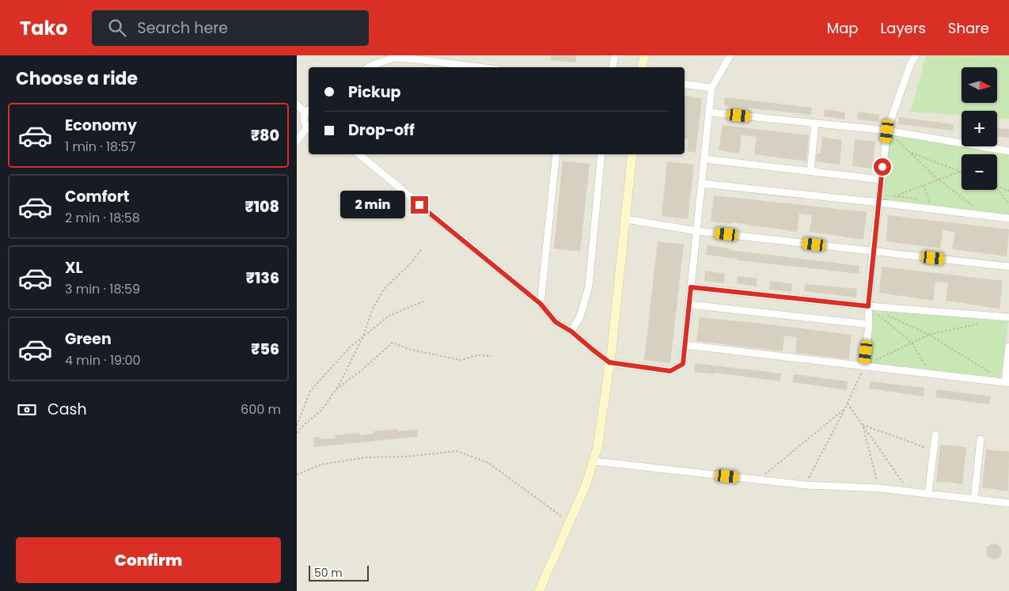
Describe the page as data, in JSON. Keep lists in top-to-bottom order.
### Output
{
  "scale_bar": "50 m",
  "north": "right",
  "page": {
    "header": "Tako",
    "search": "Search here",
    "nav": ["Map", "Layers", "Share"],
    "heading": "Choose a ride",
    "map_buttons": ["+", "−"],
    "banner": ["Pickup", "Drop-off"],
    "list": [
      {
        "name": "Economy",
        "note": "1 min · 18:57",
        "value": "₹80"
      },
      {
        "name": "Comfort",
        "note": "2 min · 18:58",
        "value": "₹108"
      },
      {
        "name": "XL",
        "note": "3 min · 18:59",
        "value": "₹136"
      },
      {
        "name": "Green",
        "note": "4 min · 19:00",
        "value": "₹56"
      }
    ],
    "bubble": "2 min",
    "pay": ["Cash", "600 m"],
    "buttons": "Confirm",
    "scale": "50 m"
  }
}
